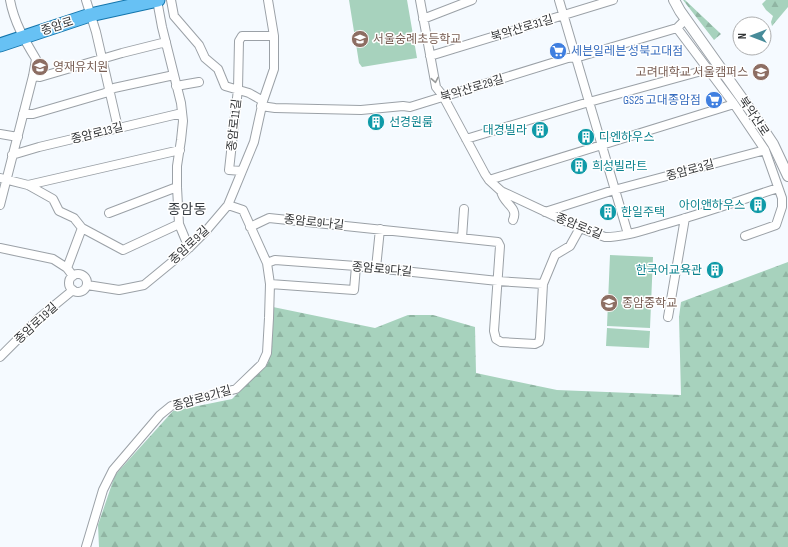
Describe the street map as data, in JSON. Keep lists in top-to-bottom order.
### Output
{
  "streets": {
    "main road": ["종암로"],
    "street": [
      "북악산로31길",
      "북악산로29길",
      "북악산로",
      "종암로11길",
      "종암로13길",
      "종암로3길",
      "종암로9나길",
      "종암로5길",
      "종암로9길",
      "종암로9다길",
      "종암로19길",
      "종암로9가길"
    ]
  },
  "crossings": [
    ["북악산로31길", "종암로5길"],
    ["북악산로29길", "종암로5길"],
    ["북악산로29길", "종암로9길"],
    ["종암로11길", "종암로9길"],
    ["종암로3길", "종암로5길"],
    ["종암로9나길", "종암로9다길"],
    ["종암로9나길", "종암로9가길"],
    ["종암로9길", "종암로19길"],
    ["종암로9길", "종암로9가길"],
    ["종암로9다길", "종암로9가길"]
  ],
  "districts": ["종암동"],
  "places": {
    "school or university": [
      "서울숭례초등학교",
      "영재유치원",
      "고려대학교 서울캠퍼스",
      "종암중학교"
    ],
    "supermarket": ["세븐일레븐 성북고대점", "GS25 고대종암점"],
    "building": [
      "선경원룸",
      "대경빌라",
      "디엔하우스",
      "희성빌라트",
      "아이앤하우스",
      "한일주택",
      "한국어교육관"
    ]
  },
  "north": "left"
}
